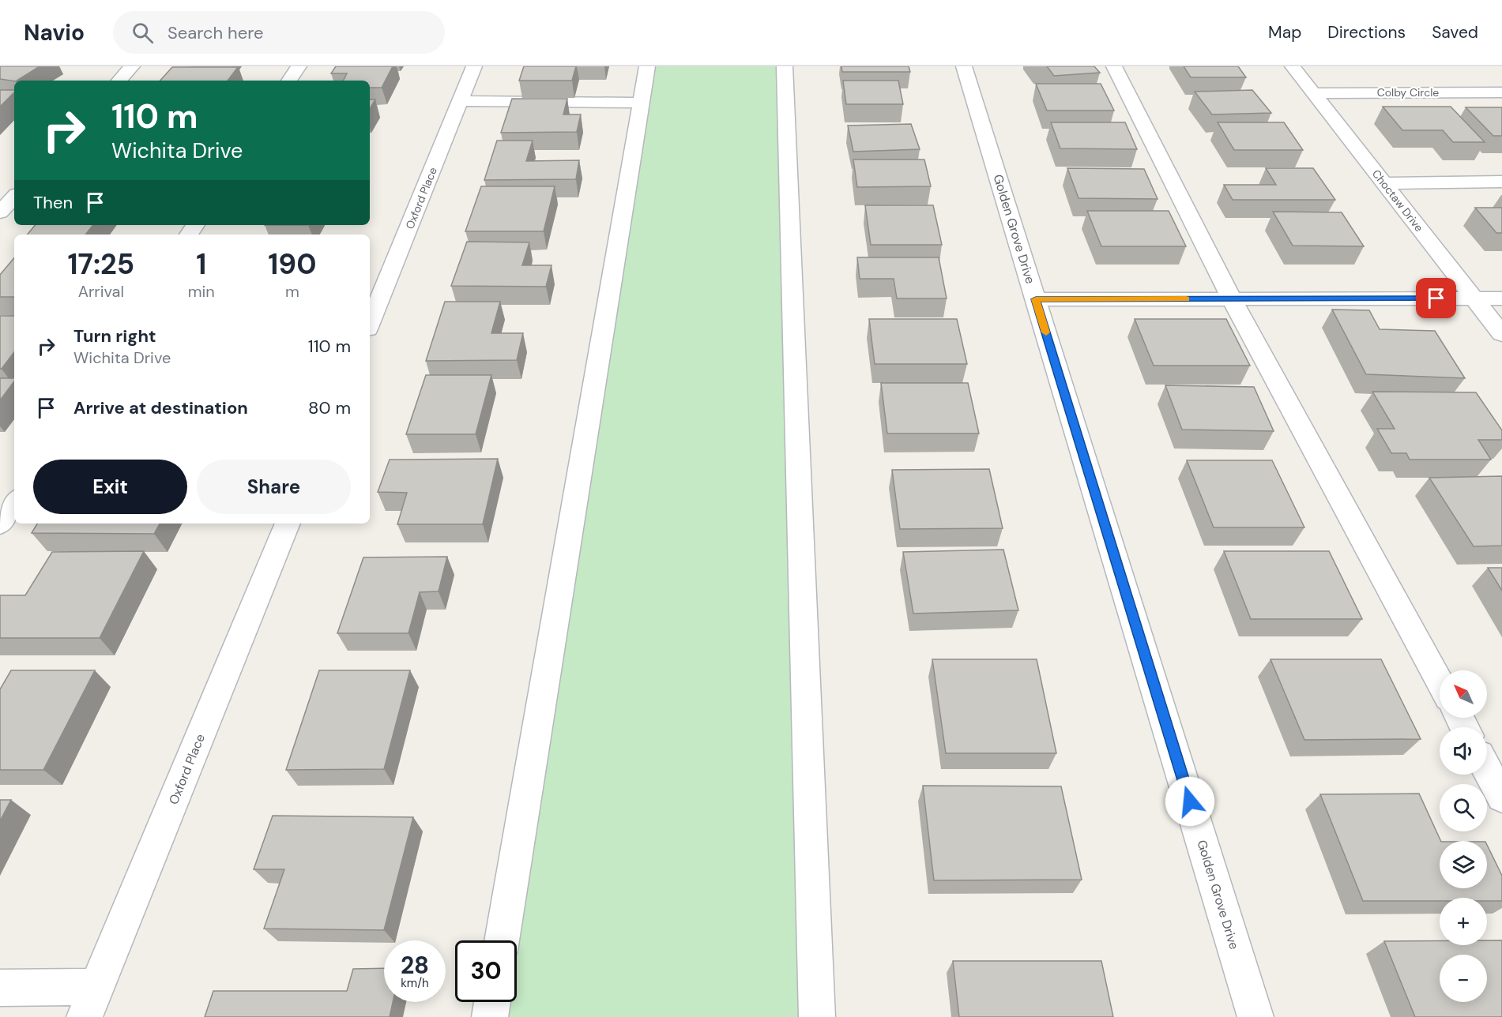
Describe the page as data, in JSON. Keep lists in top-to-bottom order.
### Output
{
  "streets": {
    "street": [
      "Colby Circle",
      "Oxford Place",
      "Choctaw Drive",
      "Golden Grove Drive"
    ]
  },
  "crossings": [
    ["Colby Circle", "Choctaw Drive"]
  ],
  "north": "top left",
  "page": {
    "header": "Navio",
    "search": "Search here",
    "nav": ["Map", "Directions", "Saved"],
    "turn": ["110 m", "Wichita Drive"],
    "then": "Then",
    "eta": [
      "17:25",
      "Arrival",
      "1",
      "min",
      "190",
      "m"
    ],
    "list": [
      {
        "name": "Turn right",
        "note": "Wichita Drive",
        "value": "110 m"
      },
      {
        "name": "Arrive at destination",
        "value": "80 m"
      }
    ],
    "buttons": ["Exit", "Share"],
    "map_buttons": ["+", "−"],
    "speed": "28 km/h",
    "limit": "30"
  }
}
